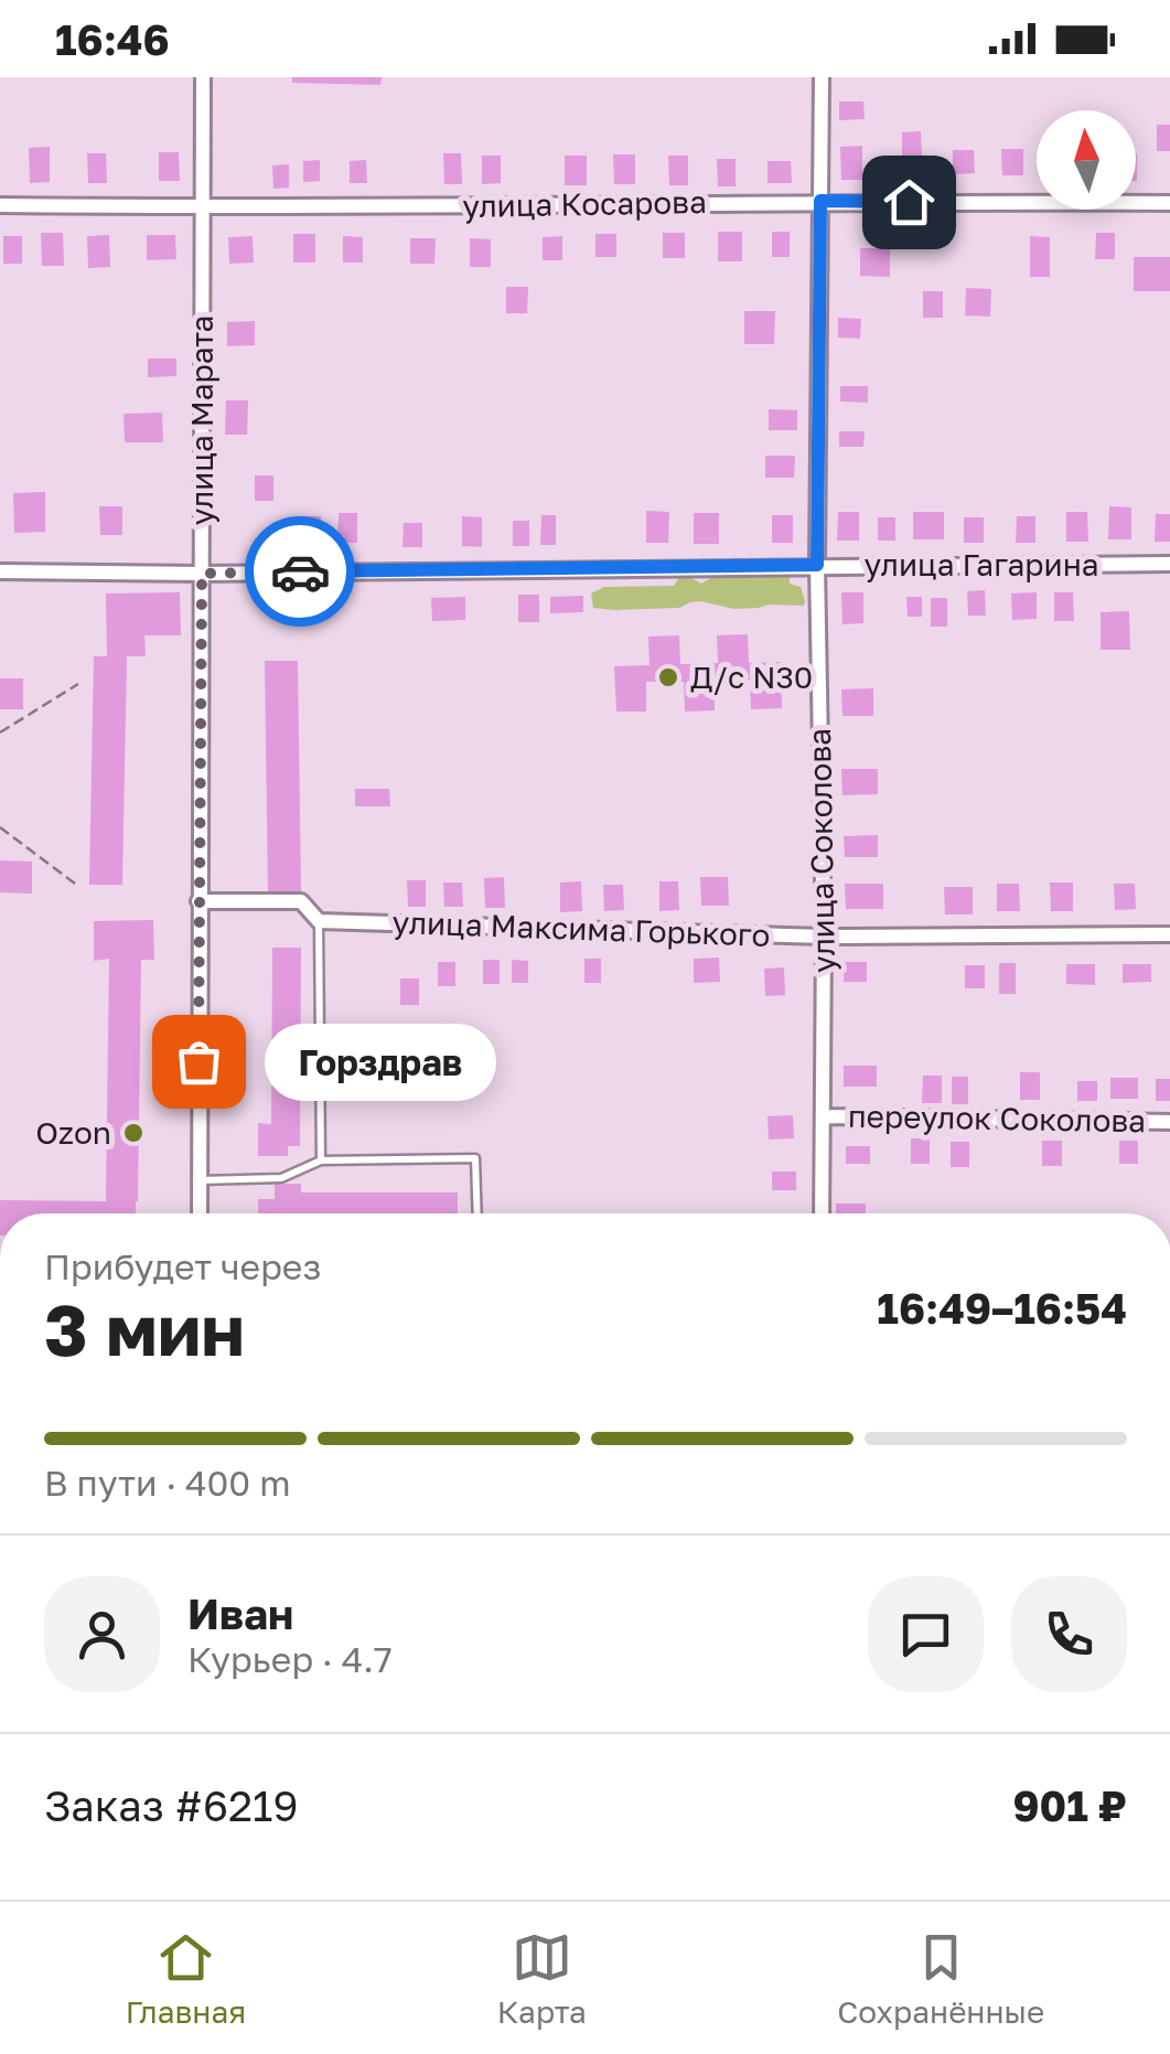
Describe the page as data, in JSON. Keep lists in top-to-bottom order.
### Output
{
  "streets": {
    "street": [
      "улица Косарова",
      "улица Марата",
      "улица Гагарина",
      "улица Соколова",
      "улица Максима Горького",
      "переулок Соколова"
    ]
  },
  "crossings": [
    ["улица Косарова", "улица Марата"],
    ["улица Косарова", "улица Соколова"],
    ["улица Марата", "улица Гагарина"],
    ["улица Марата", "улица Максима Горького"],
    ["улица Гагарина", "улица Соколова"],
    ["улица Соколова", "улица Максима Горького"],
    ["улица Соколова", "переулок Соколова"]
  ],
  "places": ["Д/с N30", "Горздрав", "Ozon"],
  "north": "top",
  "page": {
    "status": "16:46",
    "bubble": "Горздрав",
    "heading": ["3 мин", "Прибудет через", "16:49–16:54"],
    "panel": [
      "Иван",
      "Курьер · 4.7",
      "Заказ #6219",
      "901 ₽"
    ],
    "bar": "В пути · 400 m",
    "tabs": ["Главная", "Карта", "Сохранённые"]
  }
}
